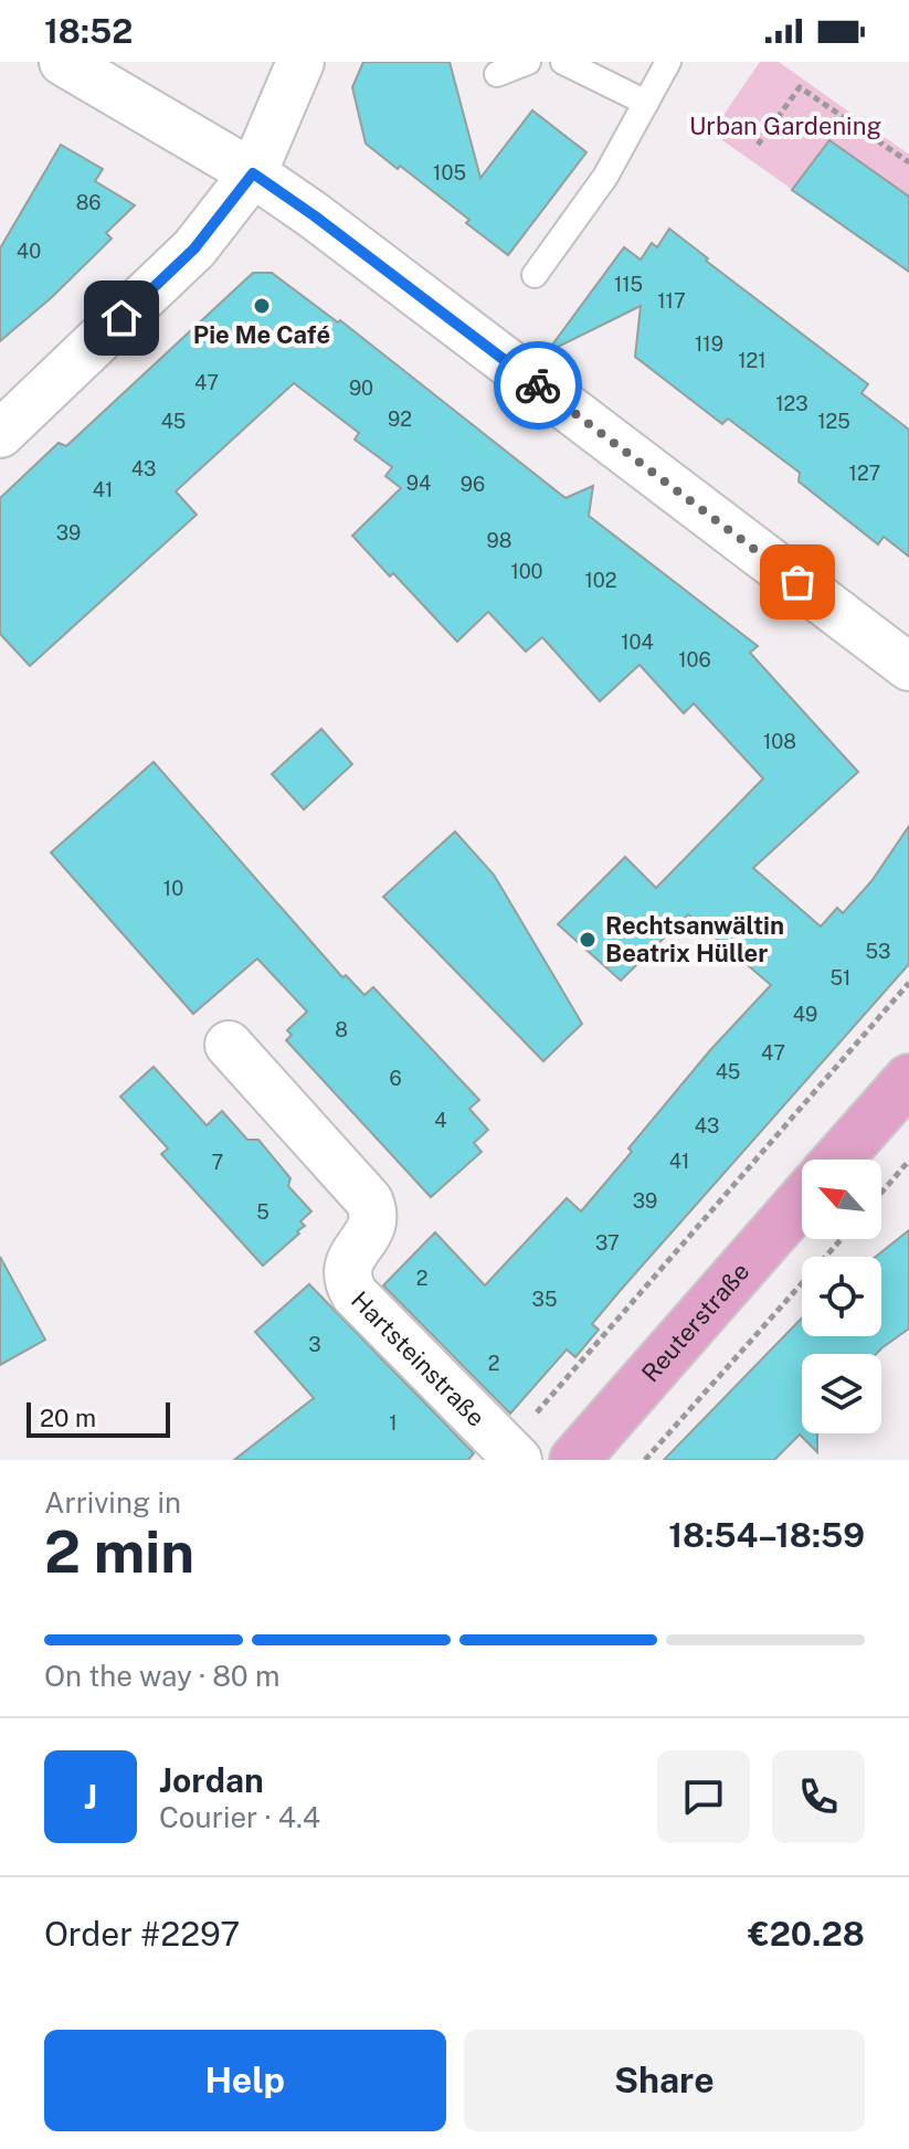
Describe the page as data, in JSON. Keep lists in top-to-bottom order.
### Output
{
  "streets": {
    "main road": ["Reuterstraße"],
    "street": ["Hartsteinstraße"]
  },
  "parks": ["Urban Gardening"],
  "places": ["Pie Me Café", "Rechtsanwältin Beatrix Hüller"],
  "house_numbers": [
    "105",
    "86",
    "40",
    "115",
    "117",
    "119",
    "121",
    "47",
    "90",
    "123",
    "92",
    "45",
    "125",
    "43",
    "127",
    "94",
    "96",
    "41",
    "39",
    "98",
    "100",
    "102",
    "104",
    "106",
    "108",
    "10",
    "53",
    "51",
    "49",
    "8",
    "47",
    "45",
    "6",
    "4",
    "43",
    "41",
    "7",
    "39",
    "5",
    "37",
    "2",
    "35",
    "3",
    "2",
    "1"
  ],
  "scale_bar": "20 m",
  "north": "top left",
  "page": {
    "status": "18:52",
    "scale": "20 m",
    "heading": ["2 min", "Arriving in", "18:54–18:59"],
    "panel": [
      "Jordan",
      "Courier · 4.4",
      "Order #2297",
      "€20.28"
    ],
    "bar": "On the way · 80 m",
    "round": "J",
    "buttons": ["Help", "Share"]
  }
}
